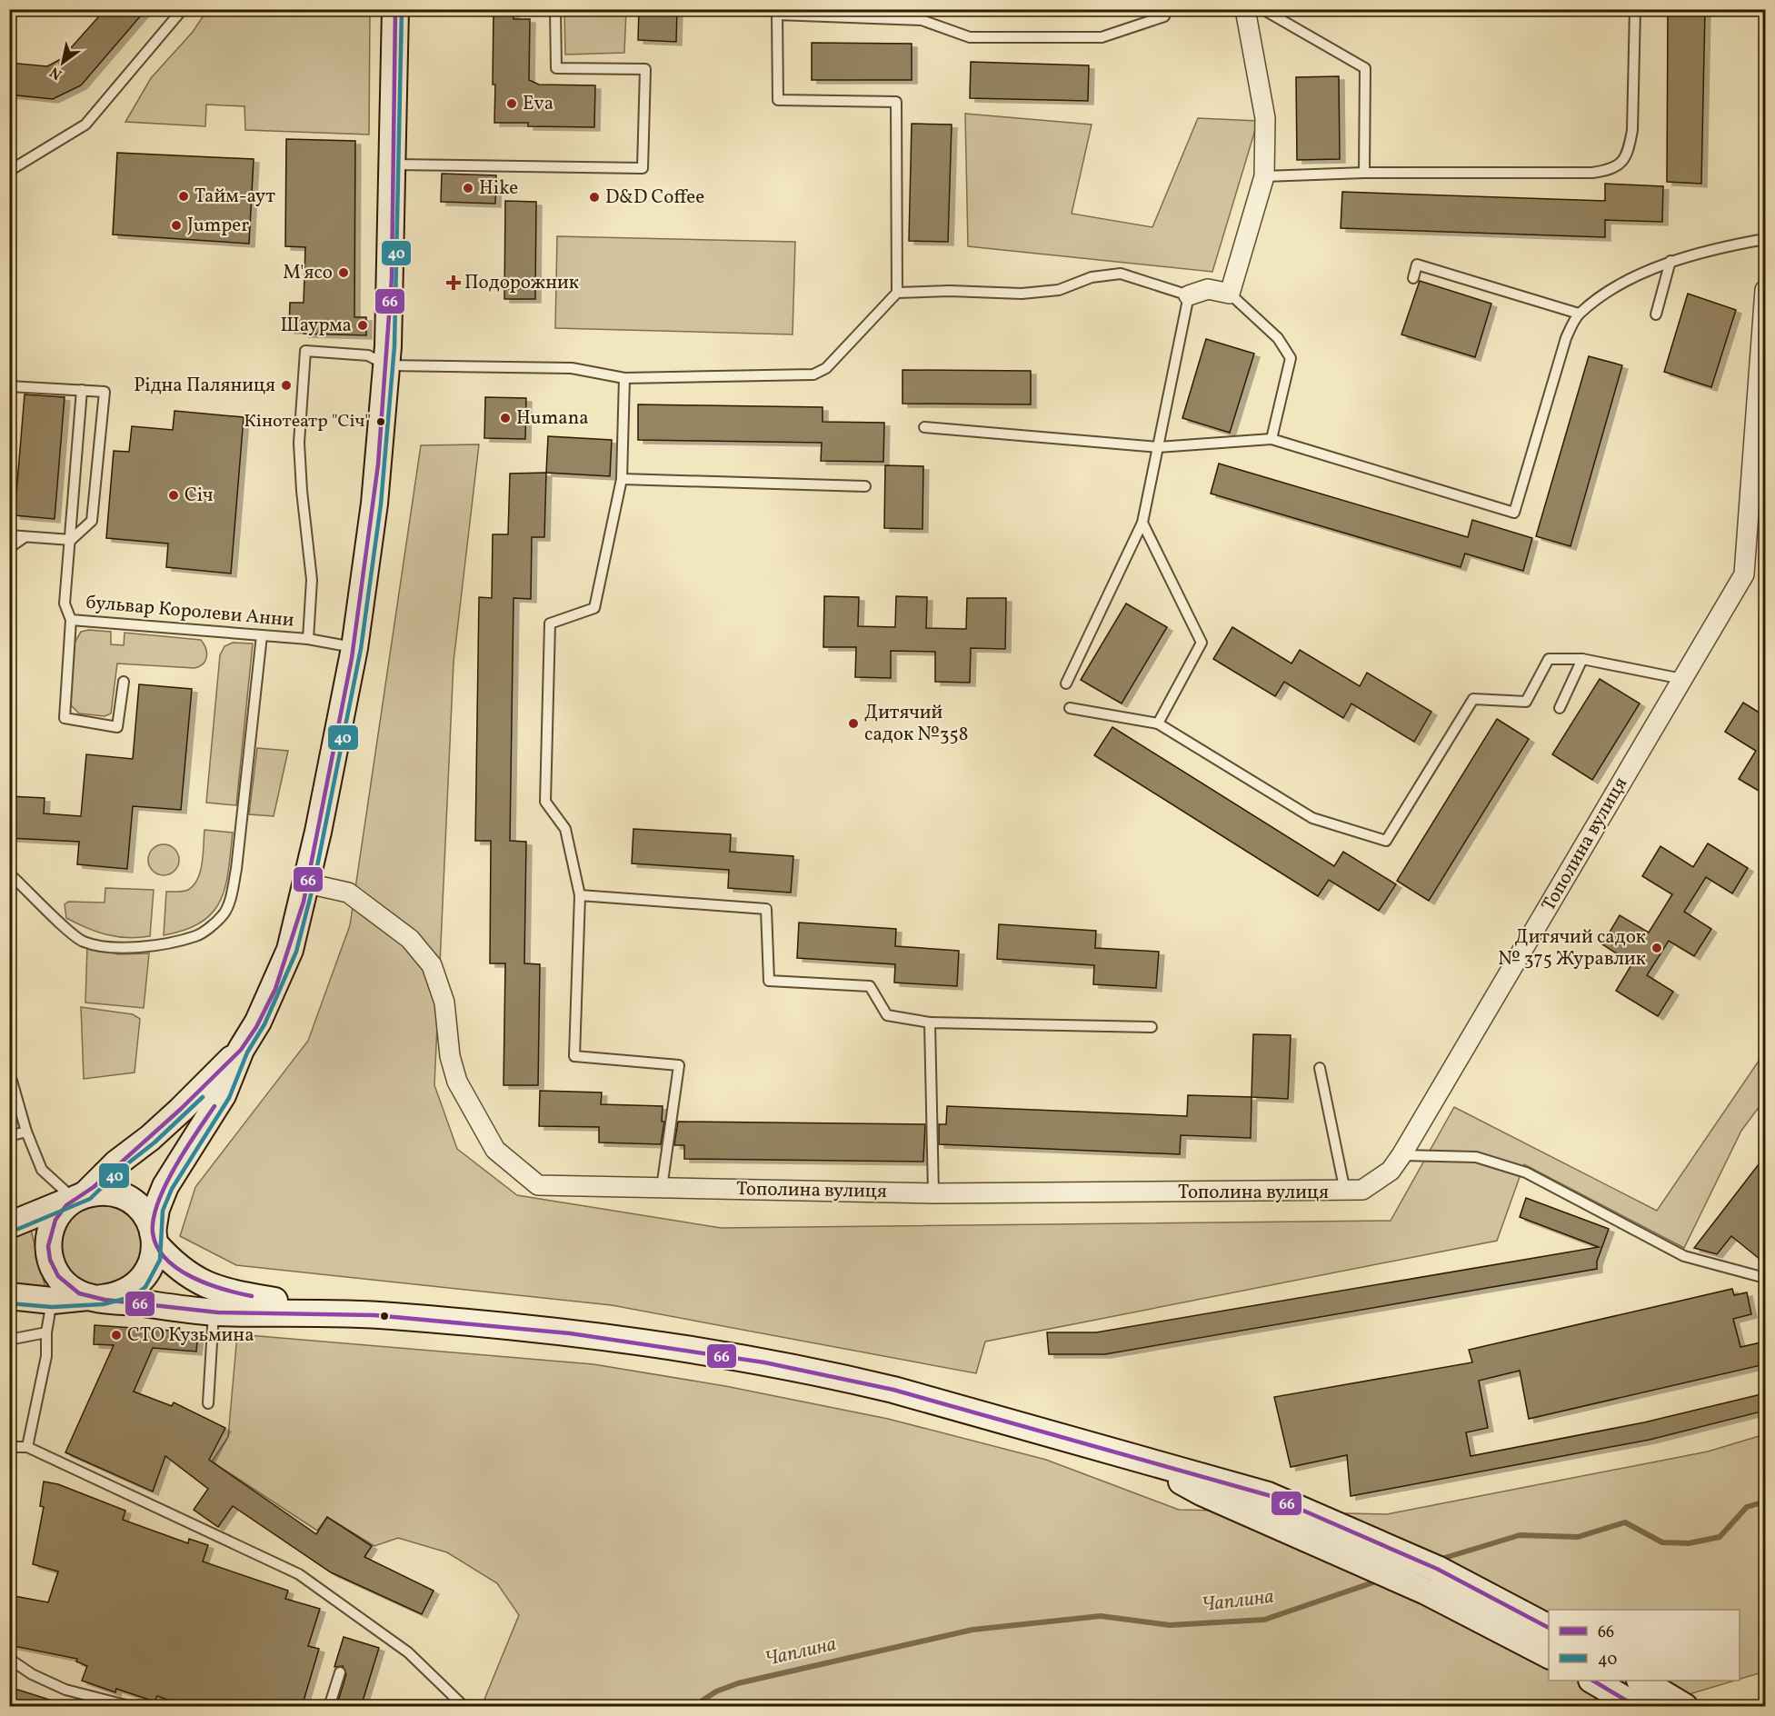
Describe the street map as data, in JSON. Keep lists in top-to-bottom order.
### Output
{
  "streets": {
    "street": ["Тополина вулиця"],
    "lane": ["бульвар Королеви Анни"]
  },
  "water": ["Чаплина"],
  "places": {
    "other": [
      "Eva",
      "Hike",
      "Тайм-аут",
      "D&D Coffee",
      "Jumper",
      "М'ясо",
      "Шаурма",
      "Рідна Паляниця",
      "Humana",
      "Кінотеатр \"Січ\"",
      "Січ",
      "Дитячий садок №358",
      "Дитячий садок № 375 Журавлик",
      "СТО Кузьмина"
    ],
    "health": ["Подорожник"]
  },
  "lines": ["transit line 66", "transit line 40"],
  "legend": ["66", "40"],
  "north": "bottom left"
}
